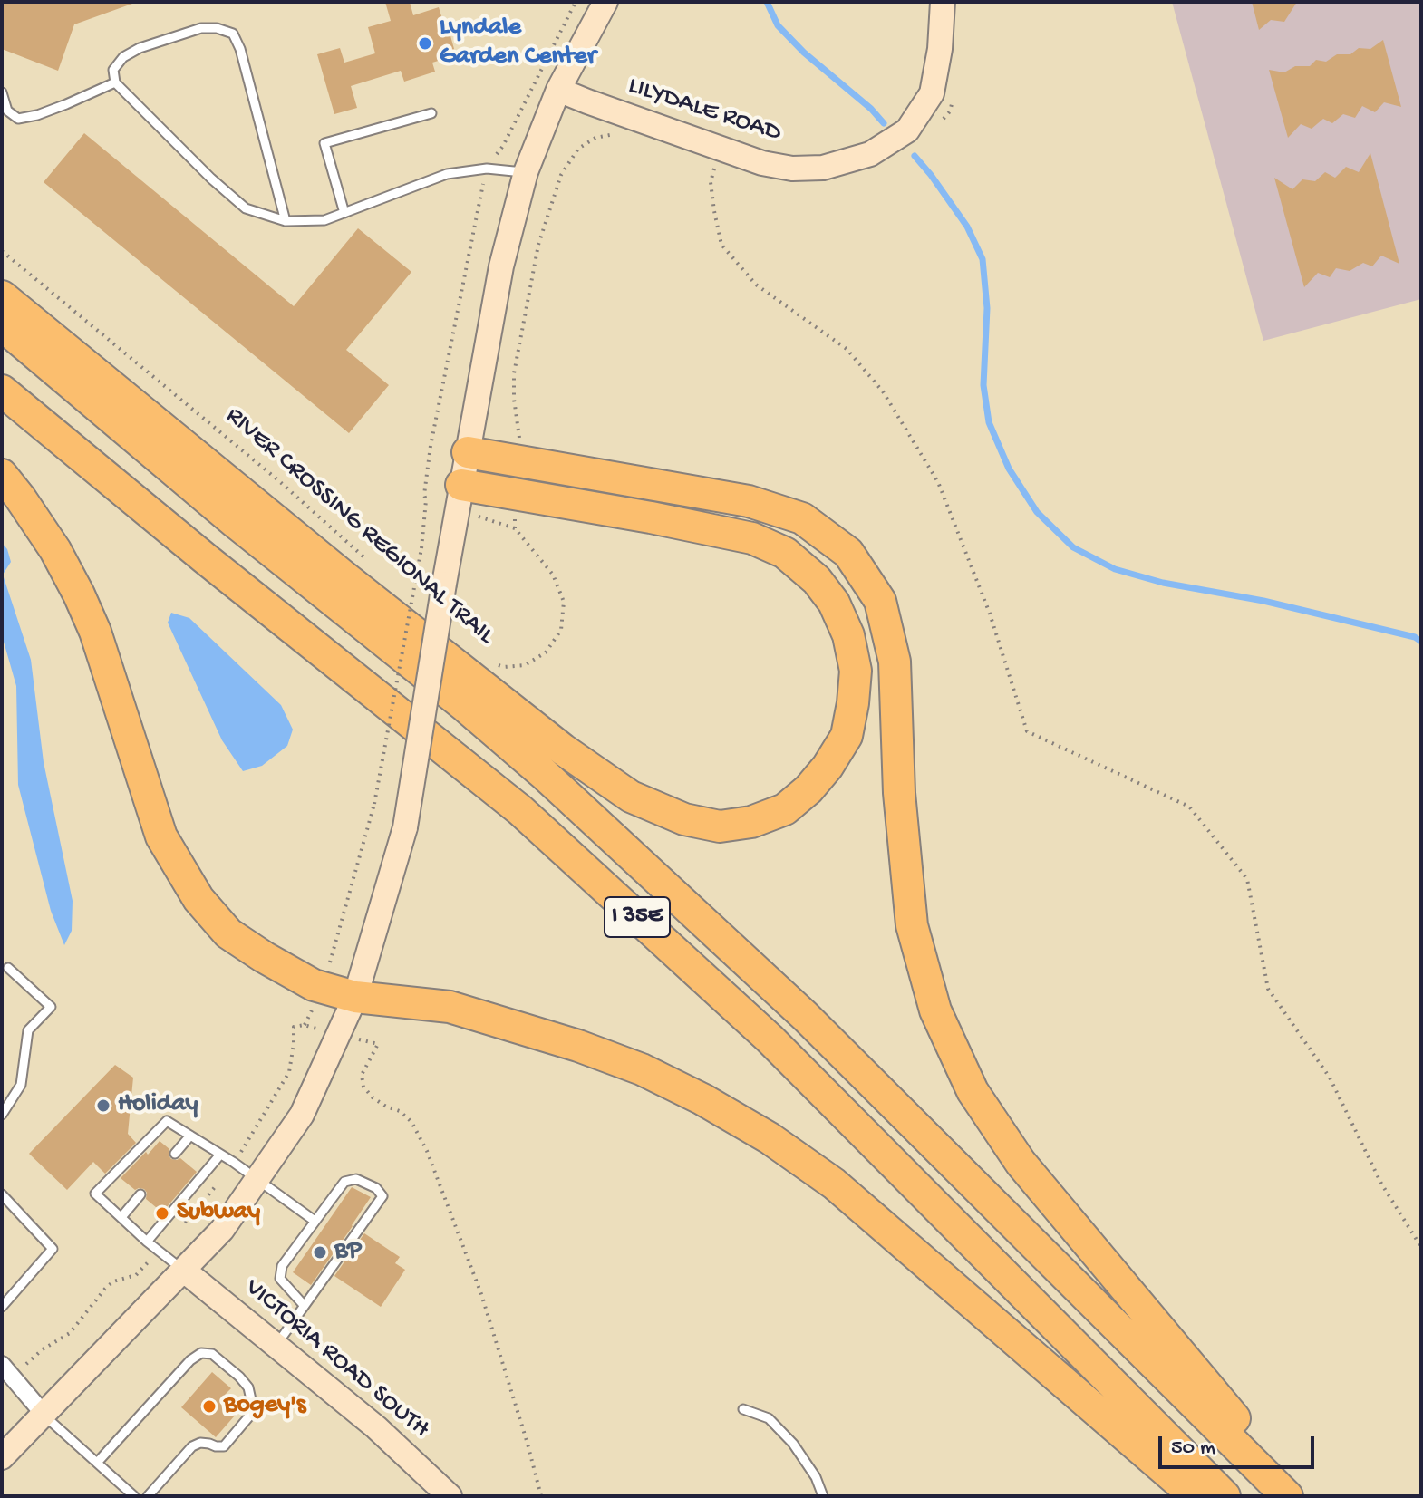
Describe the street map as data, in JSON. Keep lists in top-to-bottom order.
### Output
{
  "streets": {
    "highway": ["I 35E"],
    "street": ["LILYDALE ROAD", "VICTORIA ROAD SOUTH"],
    "path": ["RIVER CROSSING REGIONAL TRAIL"]
  },
  "places": [
    "Lyndale Garden Center",
    "Holiday",
    "Subway",
    "BP",
    "Bogey's"
  ],
  "scale_bar": "50 m"
}
